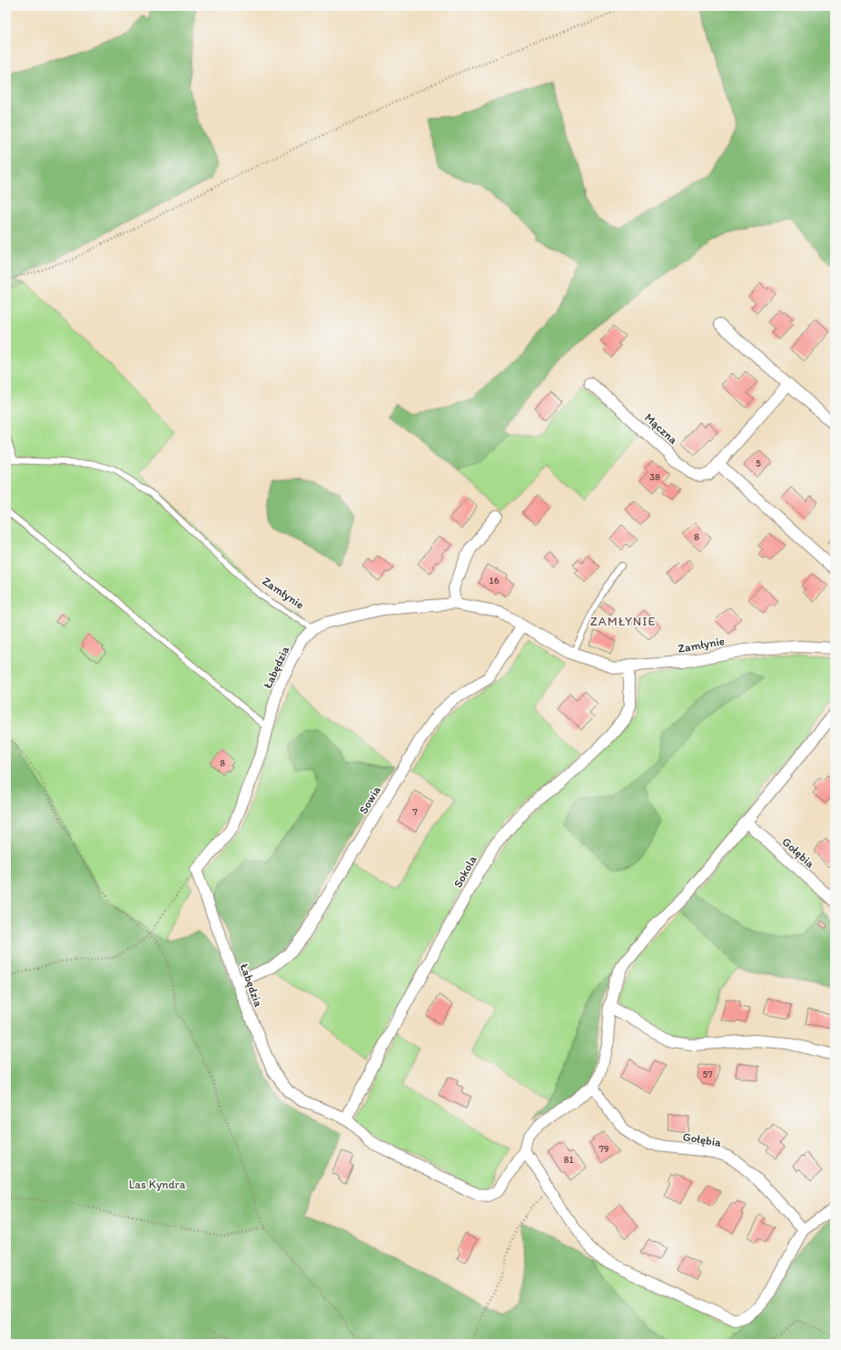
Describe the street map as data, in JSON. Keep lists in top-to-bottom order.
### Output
{
  "streets": {
    "street": [
      "Mączna",
      "Zamłynie",
      "Łabędzia",
      "Sowia",
      "Gołębia",
      "Sokola"
    ]
  },
  "crossings": [
    ["Zamłynie", "Łabędzia"],
    ["Zamłynie", "Sowia"],
    ["Zamłynie", "Sokola"],
    ["Łabędzia", "Sowia"],
    ["Łabędzia", "Gołębia"],
    ["Łabędzia", "Sokola"]
  ],
  "districts": ["ZAMŁYNIE"],
  "parks": ["Las Kyndra"],
  "house_numbers": [
    "5",
    "38",
    "8",
    "16",
    "8",
    "7",
    "57",
    "79",
    "81"
  ]
}
